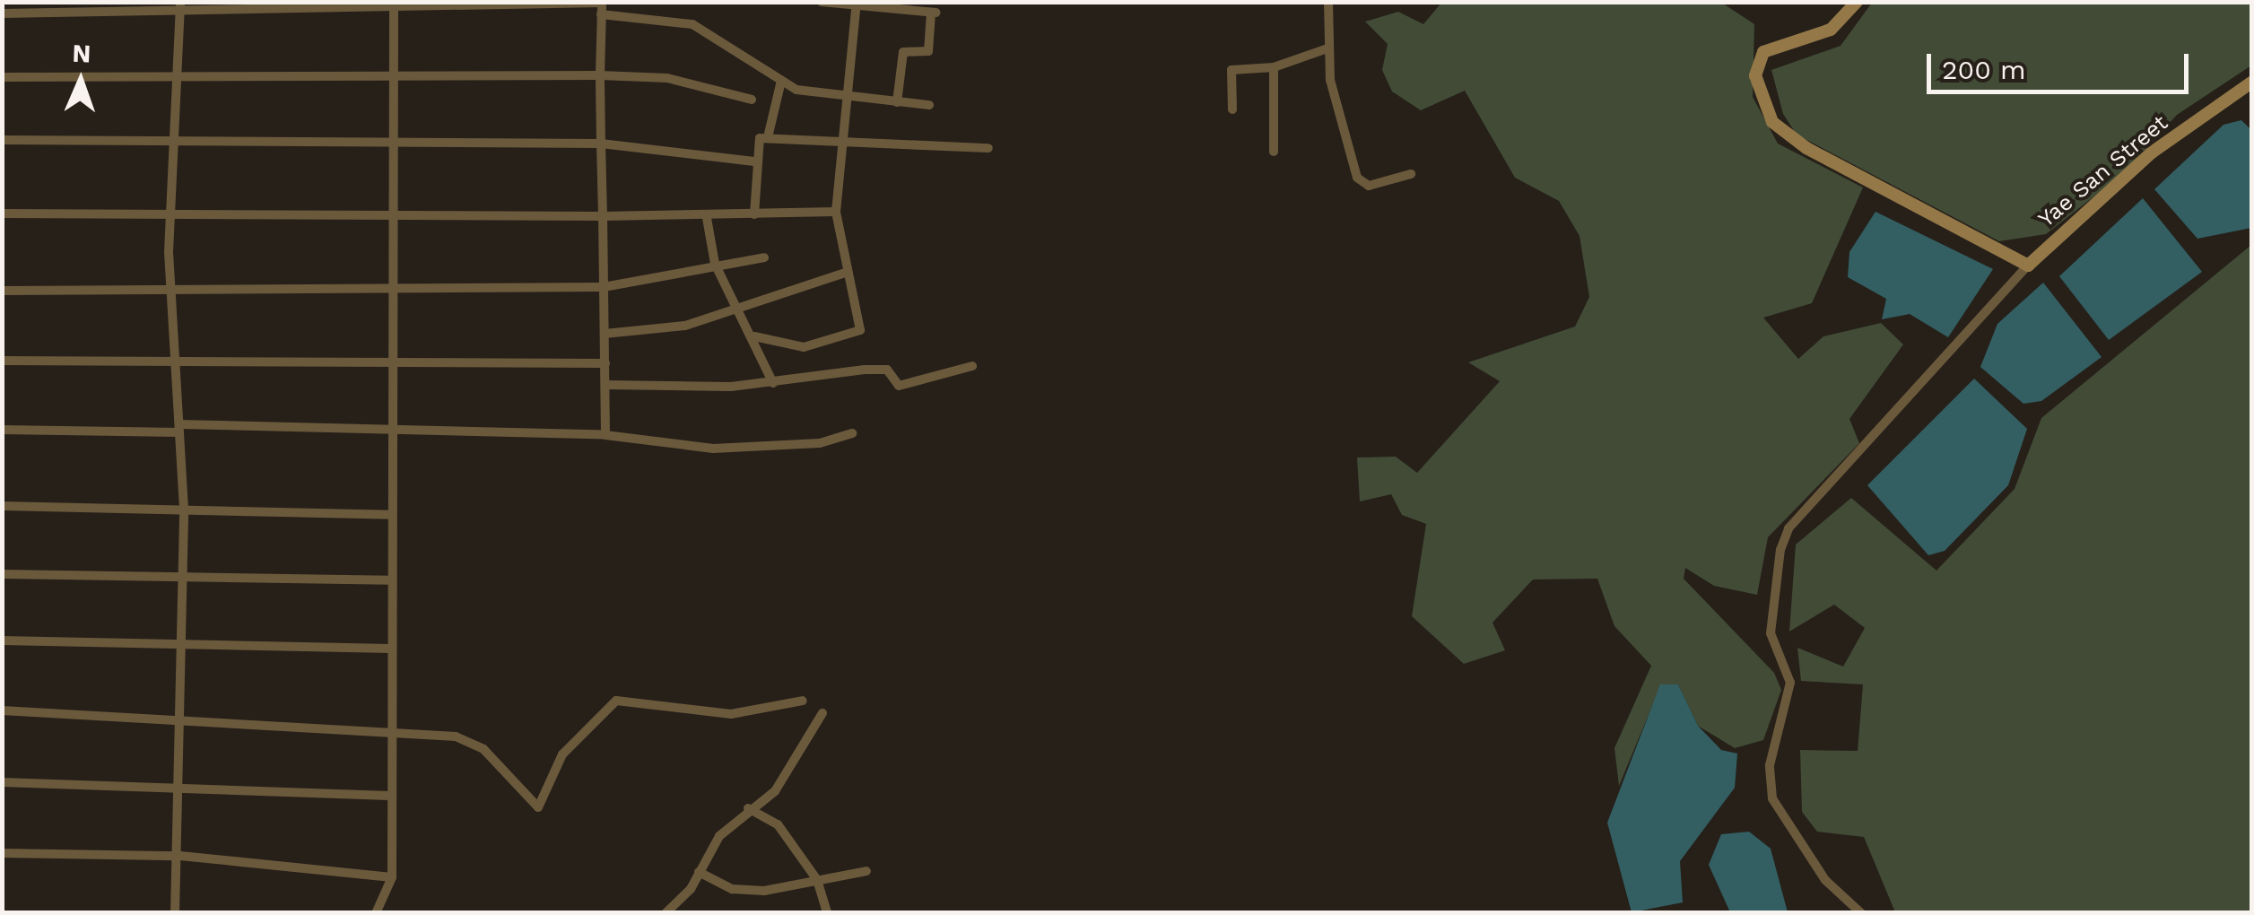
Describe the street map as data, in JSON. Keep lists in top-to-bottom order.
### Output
{
  "streets": {
    "main road": ["Yae San Street"]
  },
  "scale_bar": "200 m",
  "north": "top"
}
